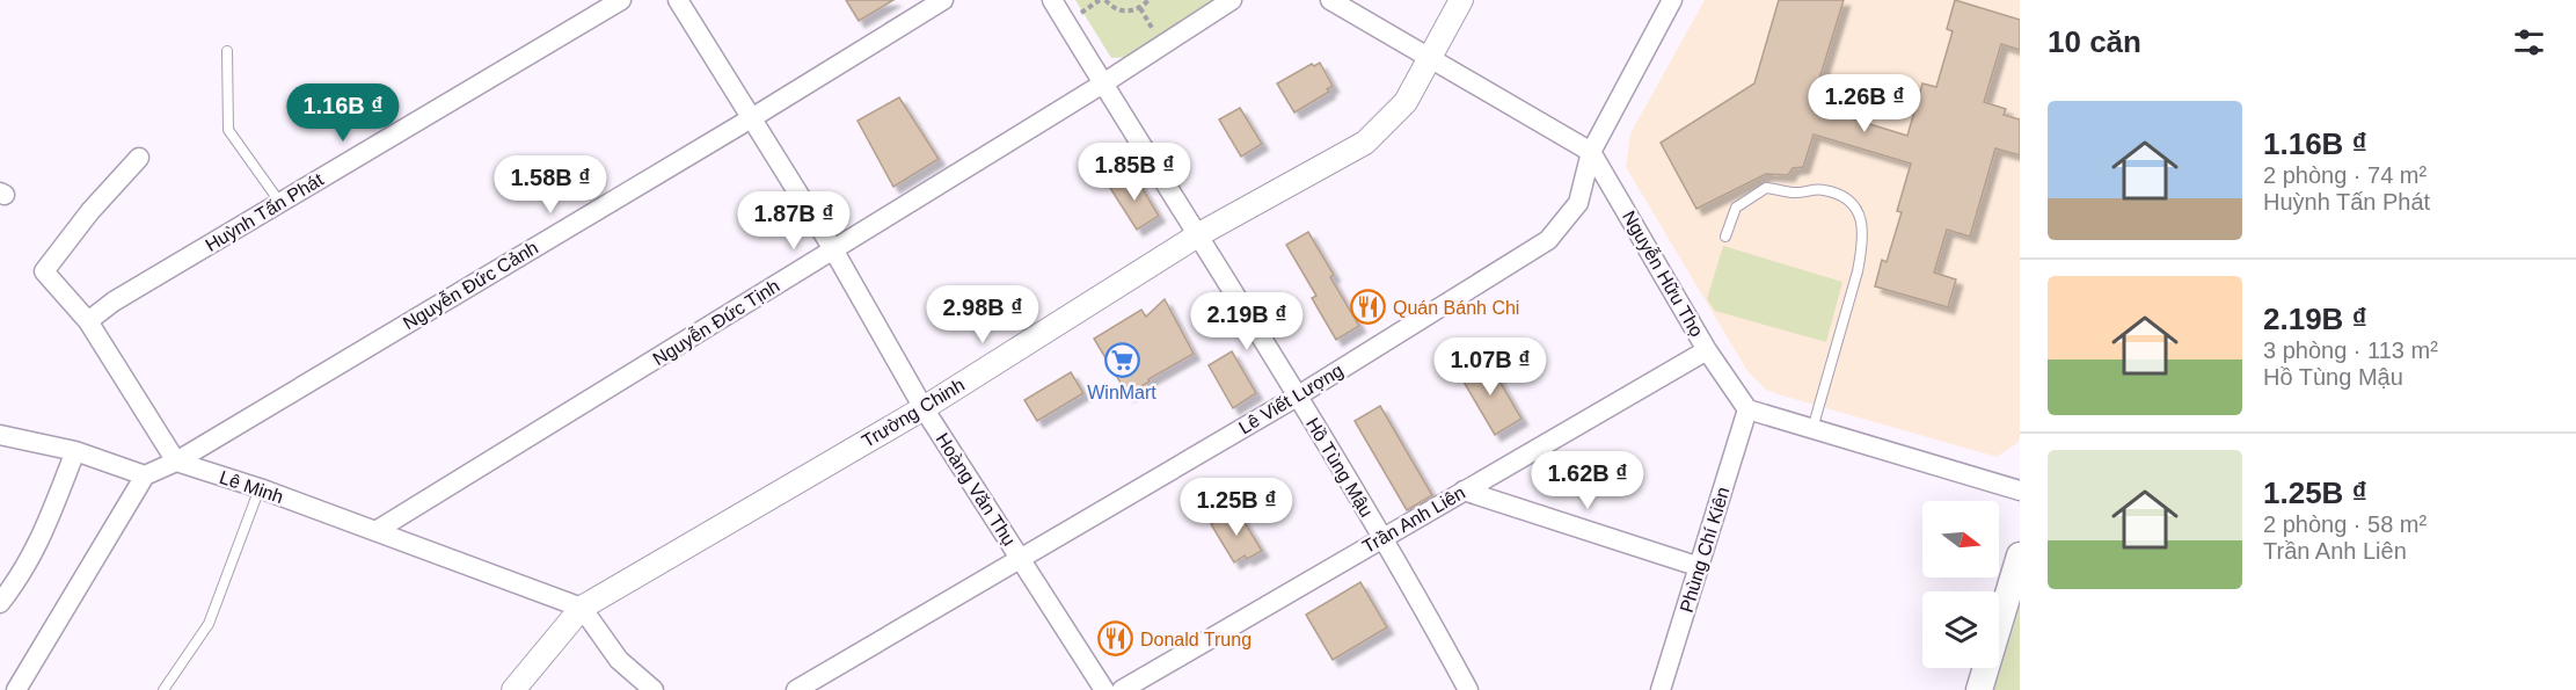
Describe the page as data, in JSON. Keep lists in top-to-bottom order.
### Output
{
  "streets": {
    "street": [
      "Huỳnh Tấn Phát",
      "Nguyễn Hữu Thọ",
      "Nguyễn Đức Cảnh",
      "Nguyễn Đức Tịnh",
      "Lê Viết Lượng",
      "Trường Chinh",
      "Hồ Tùng Mậu",
      "Lê Minh",
      "Hoàng Văn Thụ",
      "Trần Anh Liên",
      "Phùng Chí Kiên"
    ]
  },
  "crossings": [
    ["Nguyễn Hữu Thọ", "Lê Viết Lượng"],
    ["Nguyễn Hữu Thọ", "Trường Chinh"],
    ["Nguyễn Hữu Thọ", "Trần Anh Liên"],
    ["Nguyễn Hữu Thọ", "Phùng Chí Kiên"],
    ["Nguyễn Đức Cảnh", "Lê Minh"],
    ["Nguyễn Đức Cảnh", "Hoàng Văn Thụ"],
    ["Nguyễn Đức Tịnh", "Hồ Tùng Mậu"],
    ["Nguyễn Đức Tịnh", "Lê Minh"],
    ["Nguyễn Đức Tịnh", "Hoàng Văn Thụ"],
    ["Lê Viết Lượng", "Hồ Tùng Mậu"],
    ["Lê Viết Lượng", "Hoàng Văn Thụ"],
    ["Trường Chinh", "Hồ Tùng Mậu"],
    ["Trường Chinh", "Lê Minh"],
    ["Trường Chinh", "Hoàng Văn Thụ"],
    ["Hồ Tùng Mậu", "Trần Anh Liên"]
  ],
  "places": {
    "restaurant": ["Quán Bánh Chi", "Donald Trung"],
    "supermarket": ["WinMart"]
  },
  "north": "right",
  "page": {
    "heading": "10 căn",
    "price": [
      "1.26B ₫",
      "1.16B ₫",
      "1.85B ₫",
      "1.58B ₫",
      "1.87B ₫",
      "2.98B ₫",
      "2.19B ₫",
      "1.07B ₫",
      "1.62B ₫",
      "1.25B ₫"
    ],
    "list": [
      {
        "name": "1.16B ₫",
        "note": "2 phòng · 74 m² · Huỳnh Tấn Phát"
      },
      {
        "name": "2.19B ₫",
        "note": "3 phòng · 113 m² · Hồ Tùng Mậu"
      },
      {
        "name": "1.25B ₫",
        "note": "2 phòng · 58 m² · Trần Anh Liên"
      }
    ]
  }
}
